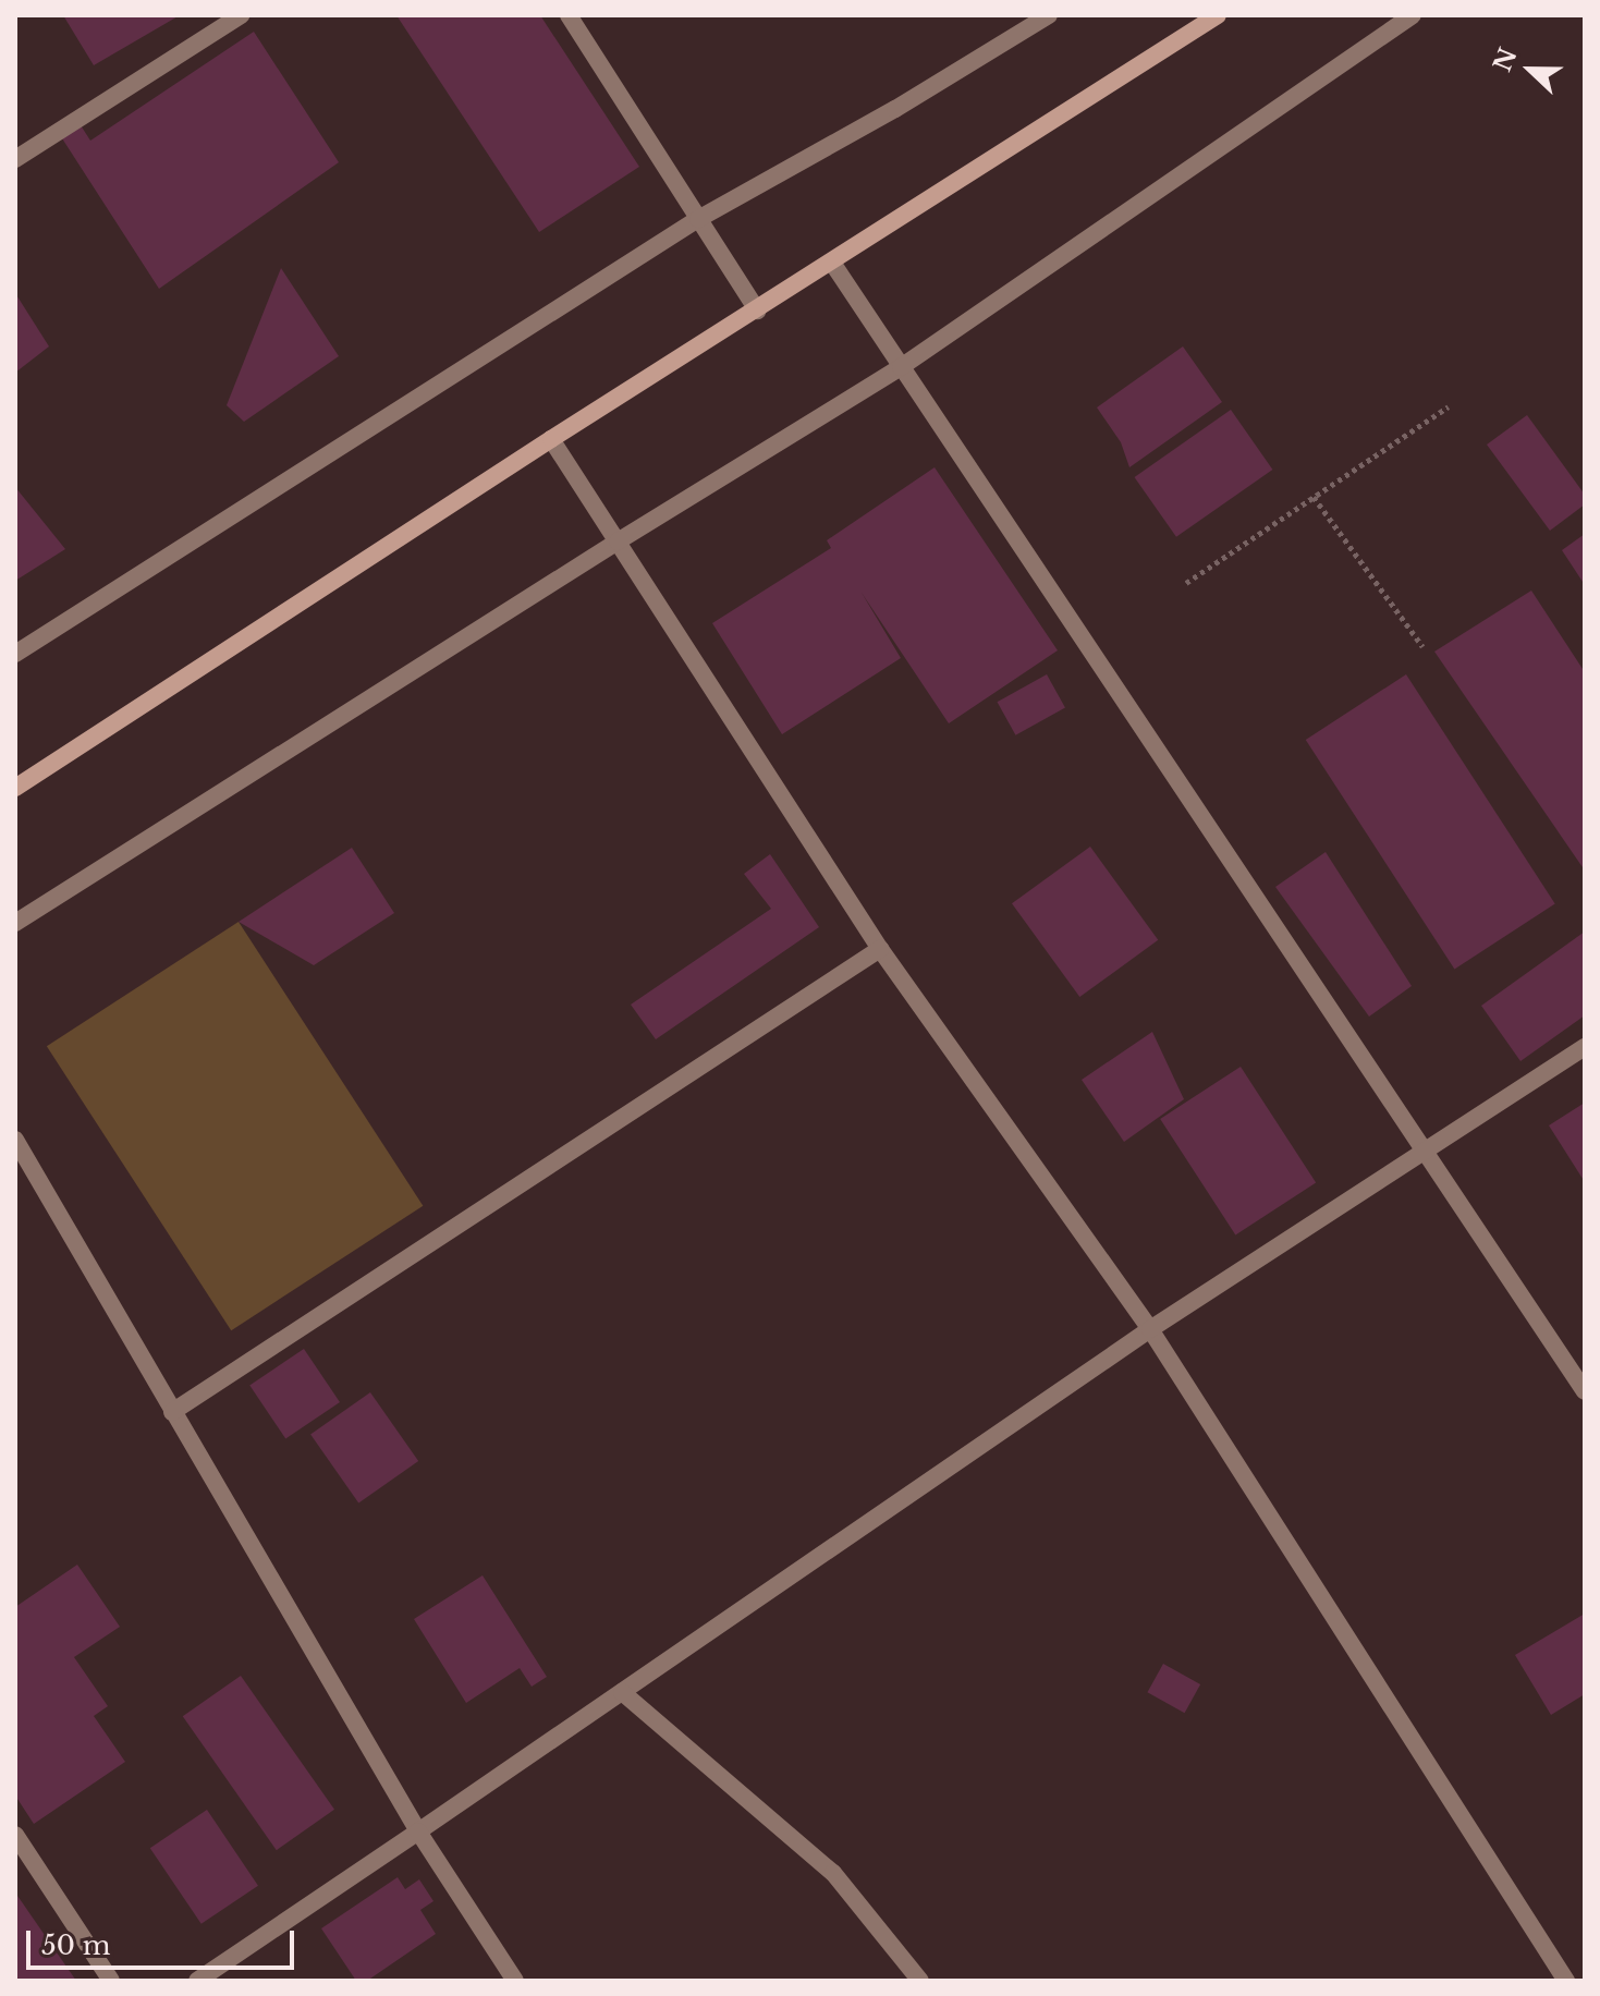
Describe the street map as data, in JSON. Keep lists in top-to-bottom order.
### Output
{
  "scale_bar": "50 m",
  "north": "left"
}
